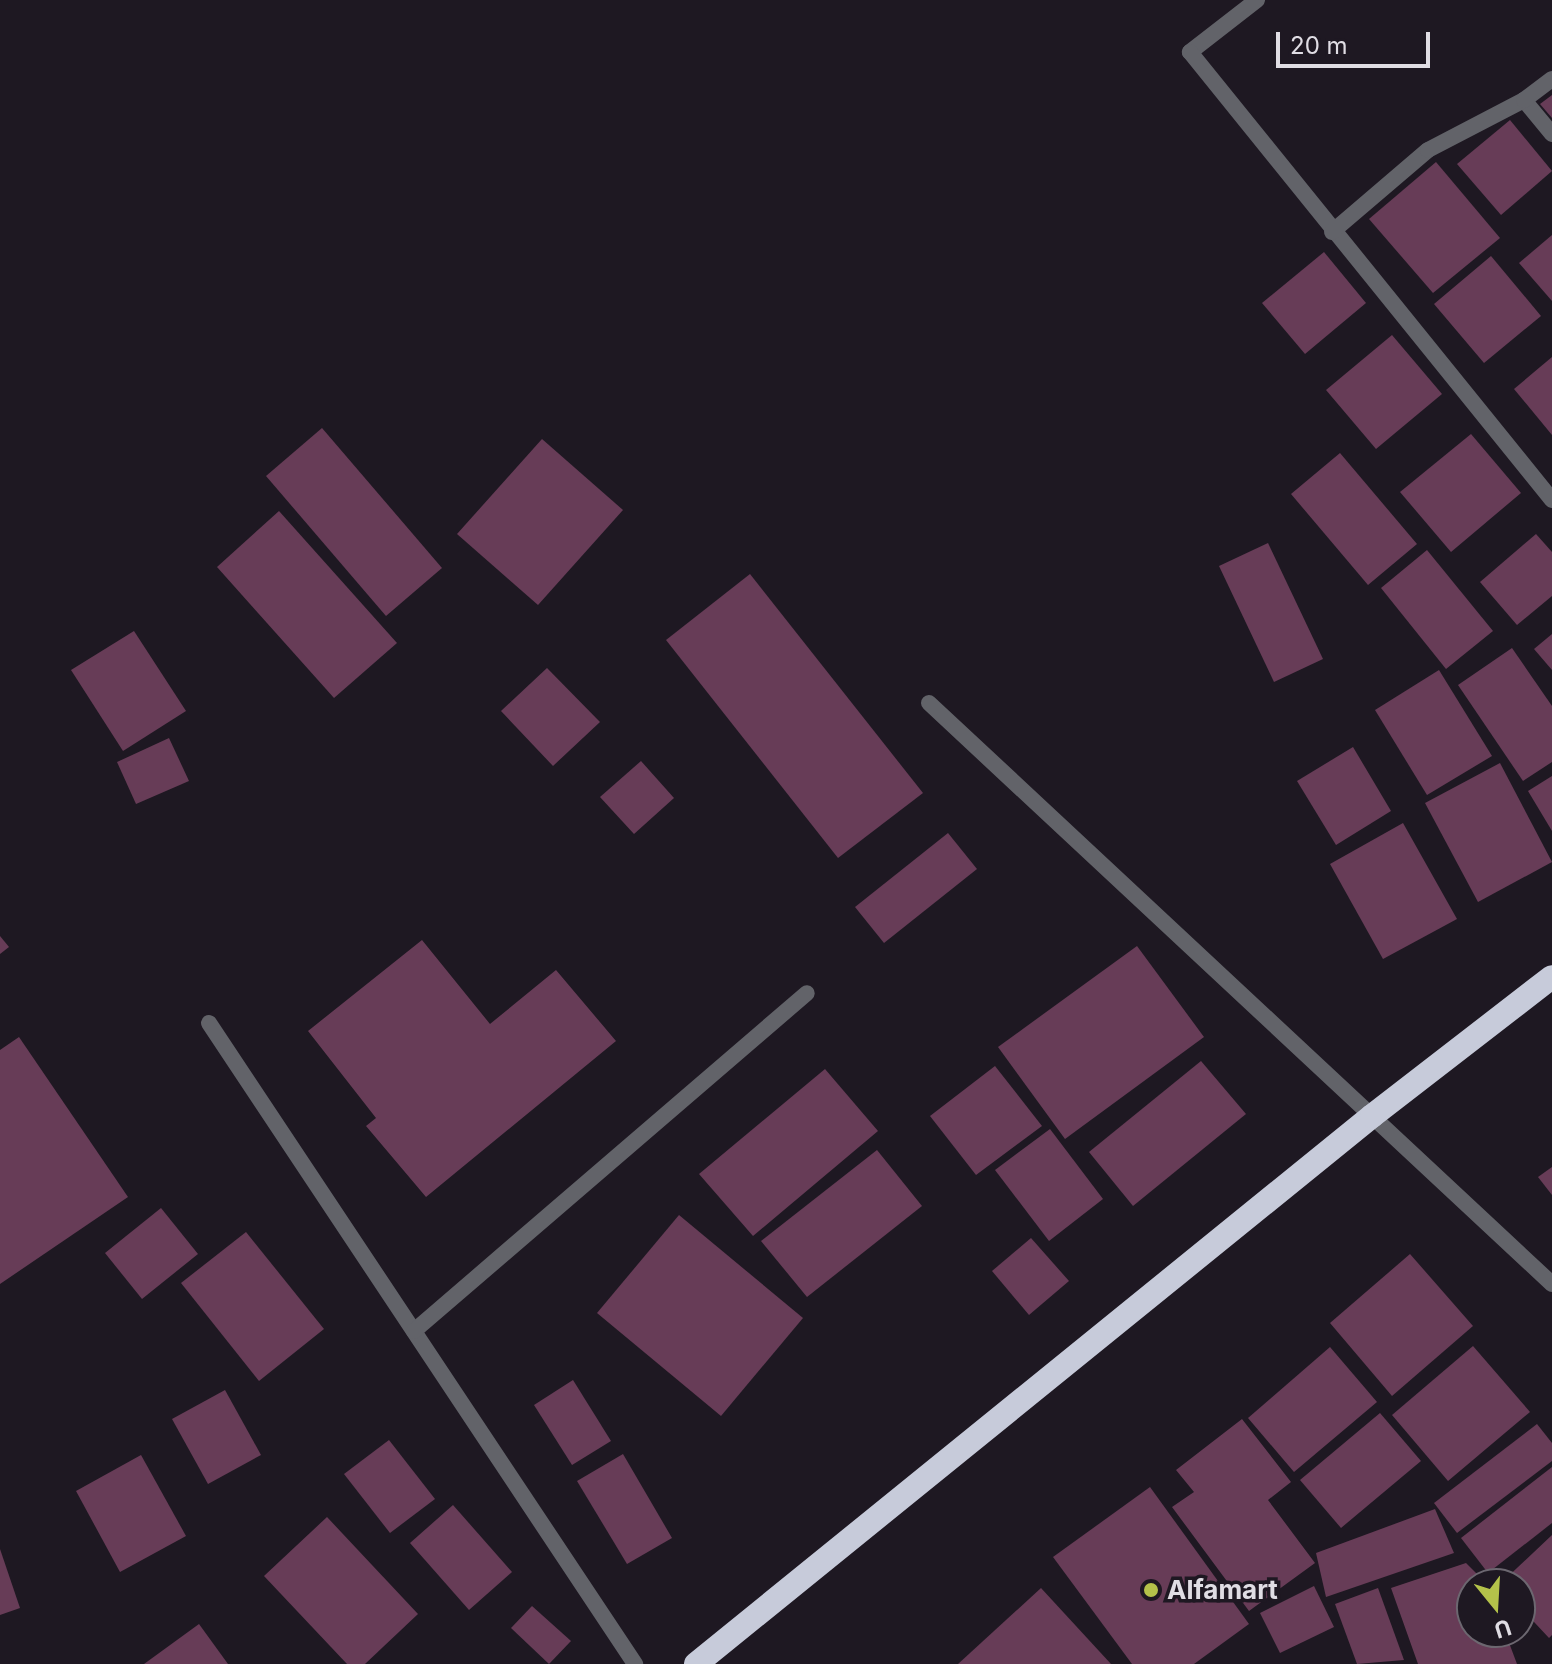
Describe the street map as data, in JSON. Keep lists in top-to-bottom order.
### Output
{
  "places": ["Alfamart"],
  "scale_bar": "20 m",
  "north": "bottom"
}
